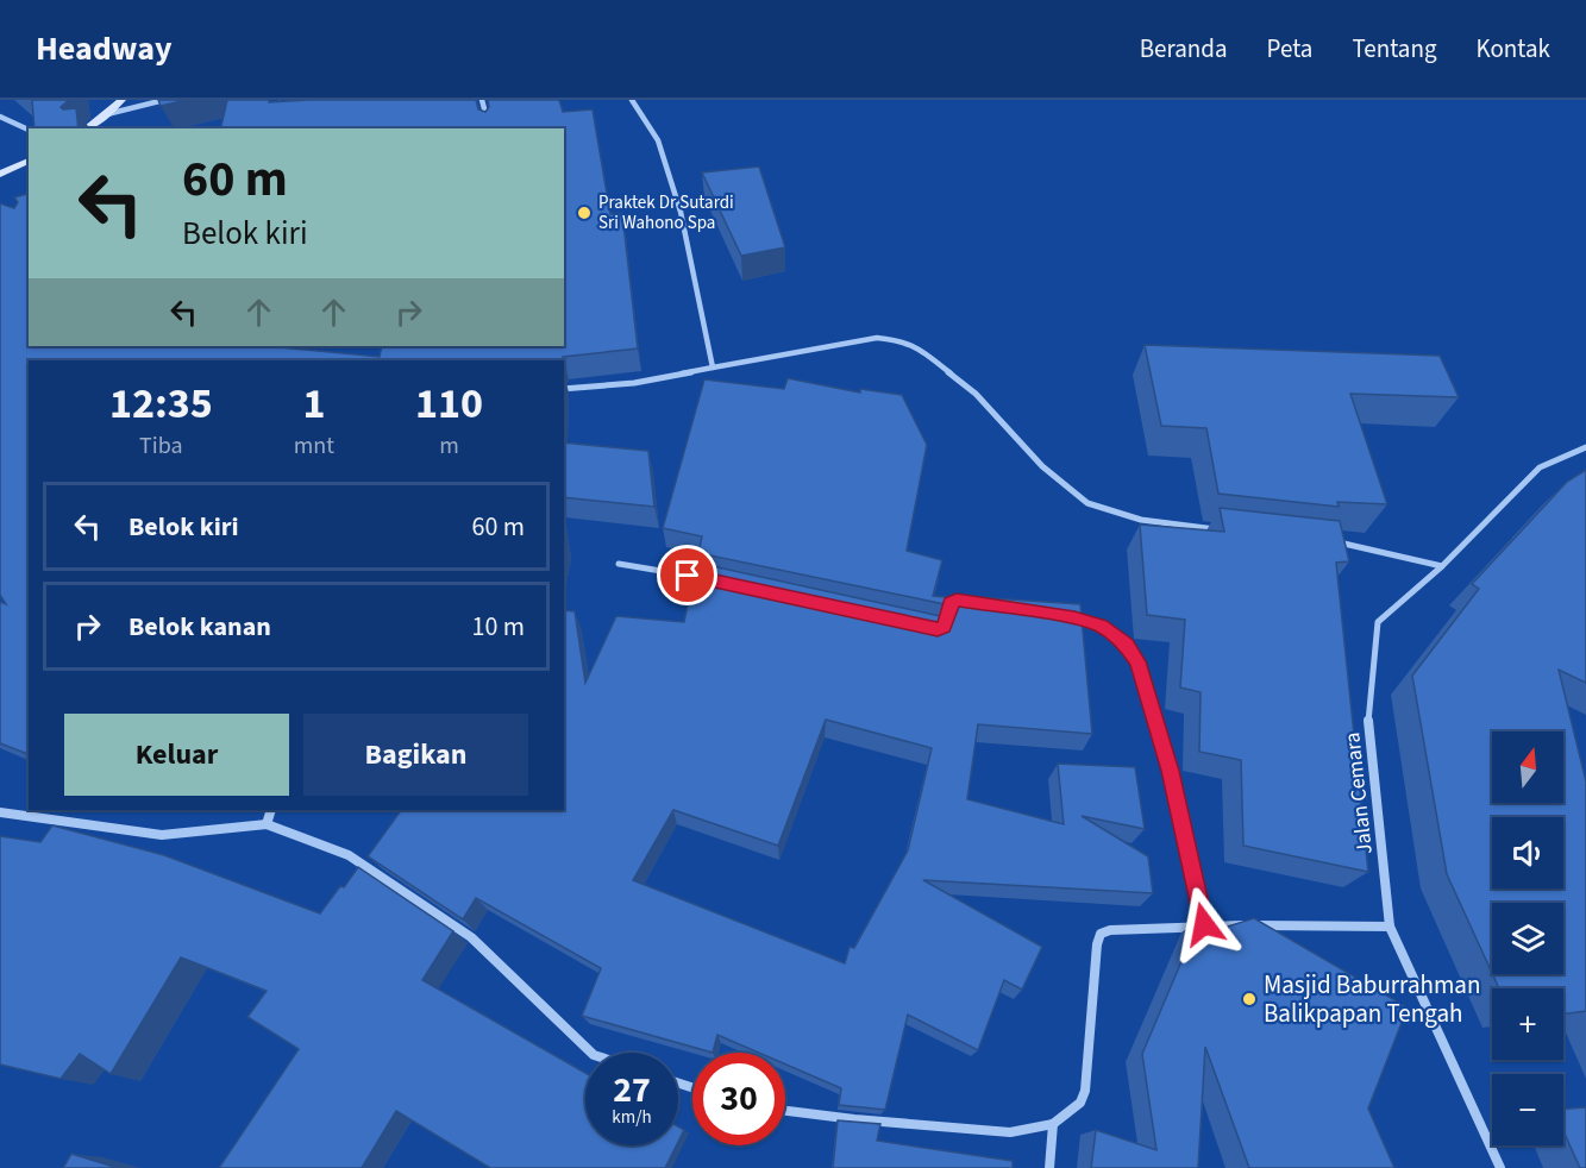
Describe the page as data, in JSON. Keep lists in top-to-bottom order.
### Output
{
  "streets": {
    "street": ["Jalan Cemara"]
  },
  "places": ["Praktek Dr Sutardi Sri Wahono Spa", "Masjid Baburrahman Balikpapan Tengah"],
  "north": "top",
  "page": {
    "header": "Headway",
    "nav": [
      "Beranda",
      "Peta",
      "Tentang",
      "Kontak"
    ],
    "turn": ["60 m", "Belok kiri"],
    "eta": [
      "12:35",
      "Tiba",
      "1",
      "mnt",
      "110",
      "m"
    ],
    "list": [
      {
        "name": "Belok kiri",
        "value": "60 m"
      },
      {
        "name": "Belok kanan",
        "value": "10 m"
      }
    ],
    "buttons": ["Keluar", "Bagikan"],
    "map_buttons": ["+", "−"],
    "speed": "27 km/h",
    "limit": "30"
  }
}
